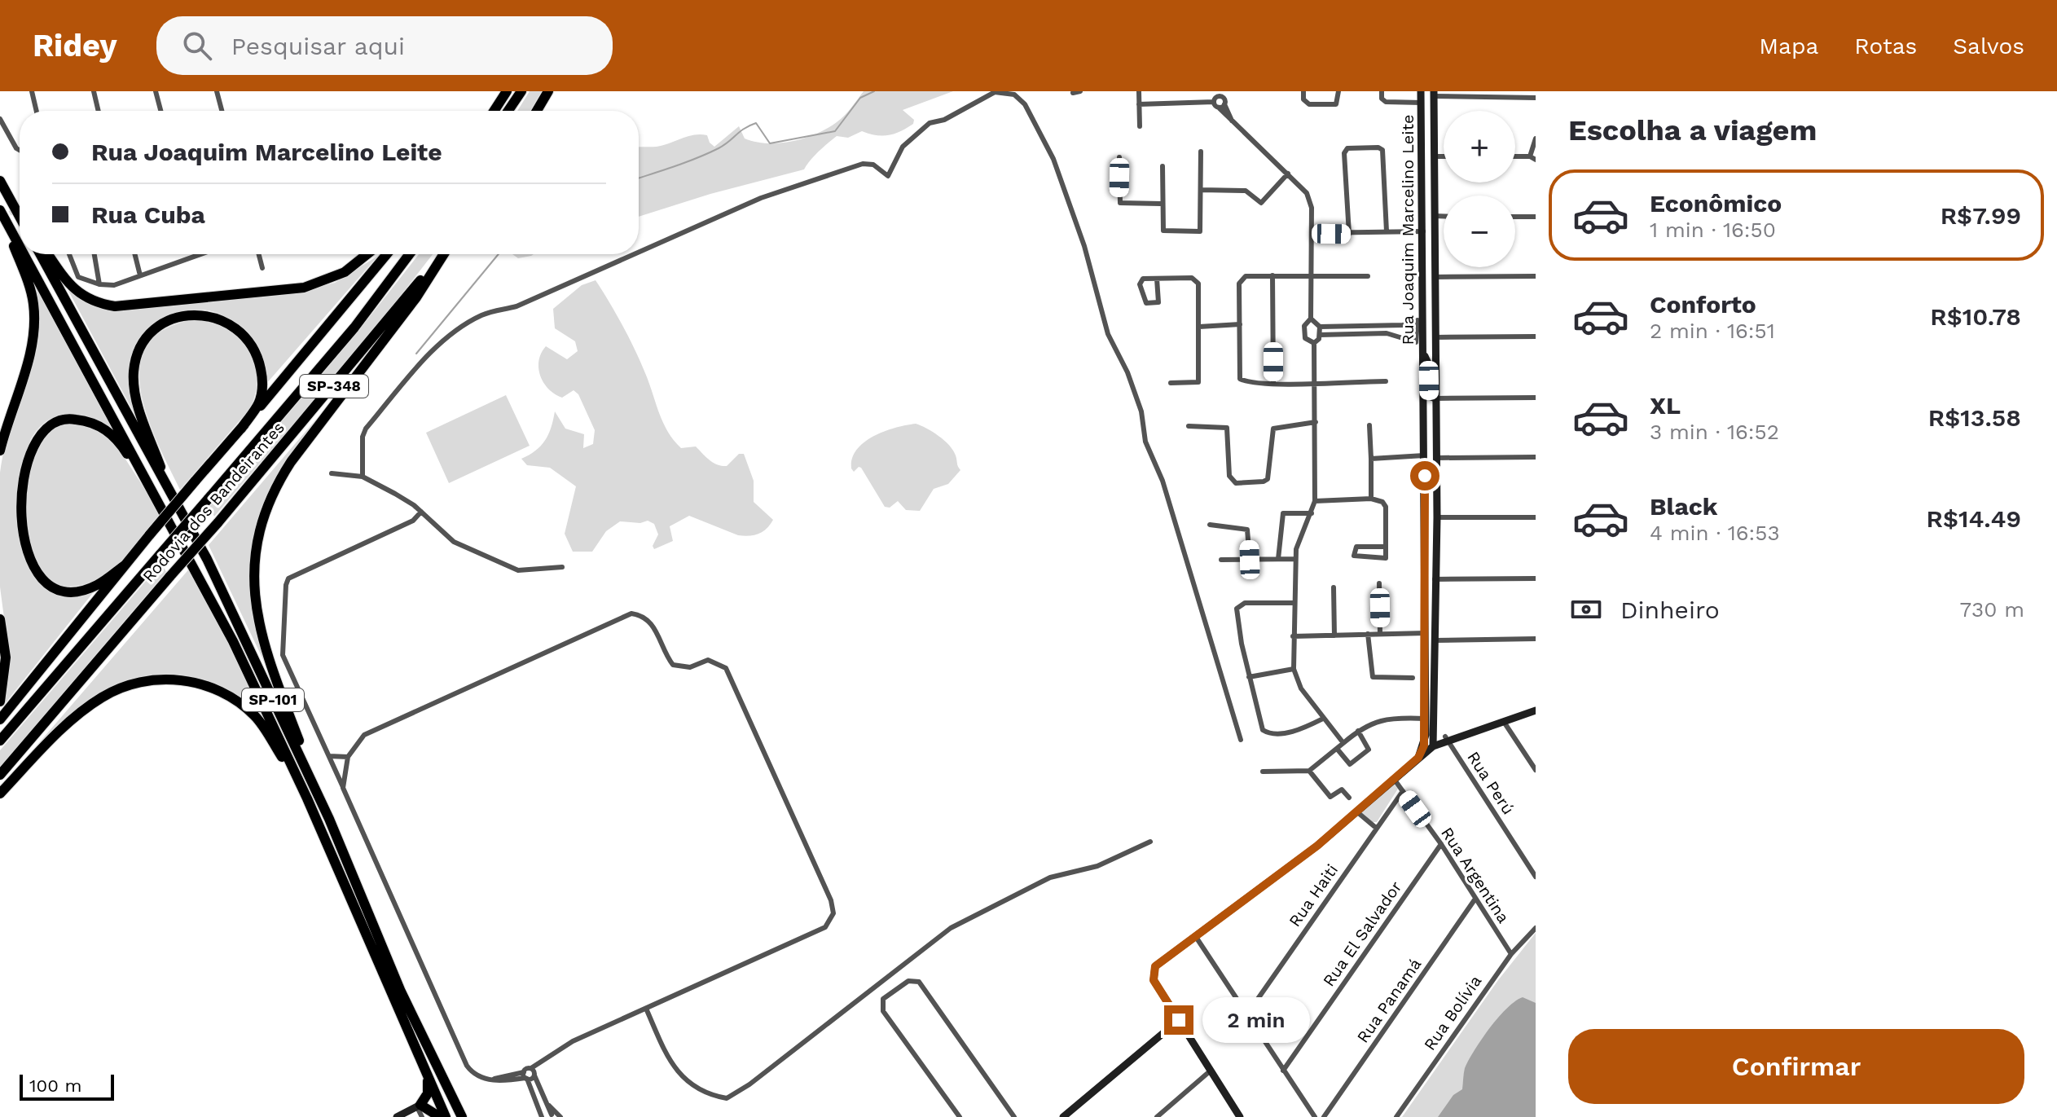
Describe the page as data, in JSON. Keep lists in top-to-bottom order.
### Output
{
  "streets": {
    "highway": ["SP-348", "Rodovia dos Bandeirantes", "SP-101"],
    "main road": ["Rua Joaquim Marcelino Leite"],
    "street": [
      "Rua Perú",
      "Rua Argentina",
      "Rua Haiti",
      "Rua El Salvador",
      "Rua Panamá",
      "Rua Bolívia"
    ]
  },
  "crossings": [
    ["Rua Argentina", "Rua Haiti"],
    ["Rua Argentina", "Rua El Salvador"],
    ["Rua Argentina", "Rua Panamá"],
    ["Rua Argentina", "Rua Bolívia"]
  ],
  "scale_bar": "100 m",
  "page": {
    "header": "Ridey",
    "search": "Pesquisar aqui",
    "nav": ["Mapa", "Rotas", "Salvos"],
    "heading": "Escolha a viagem",
    "map_buttons": ["+", "−"],
    "banner": ["Rua Joaquim Marcelino Leite", "Rua Cuba"],
    "list": [
      {
        "name": "Econômico",
        "note": "1 min · 16:50",
        "value": "R$7.99"
      },
      {
        "name": "Conforto",
        "note": "2 min · 16:51",
        "value": "R$10.78"
      },
      {
        "name": "XL",
        "note": "3 min · 16:52",
        "value": "R$13.58"
      },
      {
        "name": "Black",
        "note": "4 min · 16:53",
        "value": "R$14.49"
      }
    ],
    "pay": ["Dinheiro", "730 m"],
    "bubble": "2 min",
    "buttons": "Confirmar",
    "scale": "100 m"
  }
}
